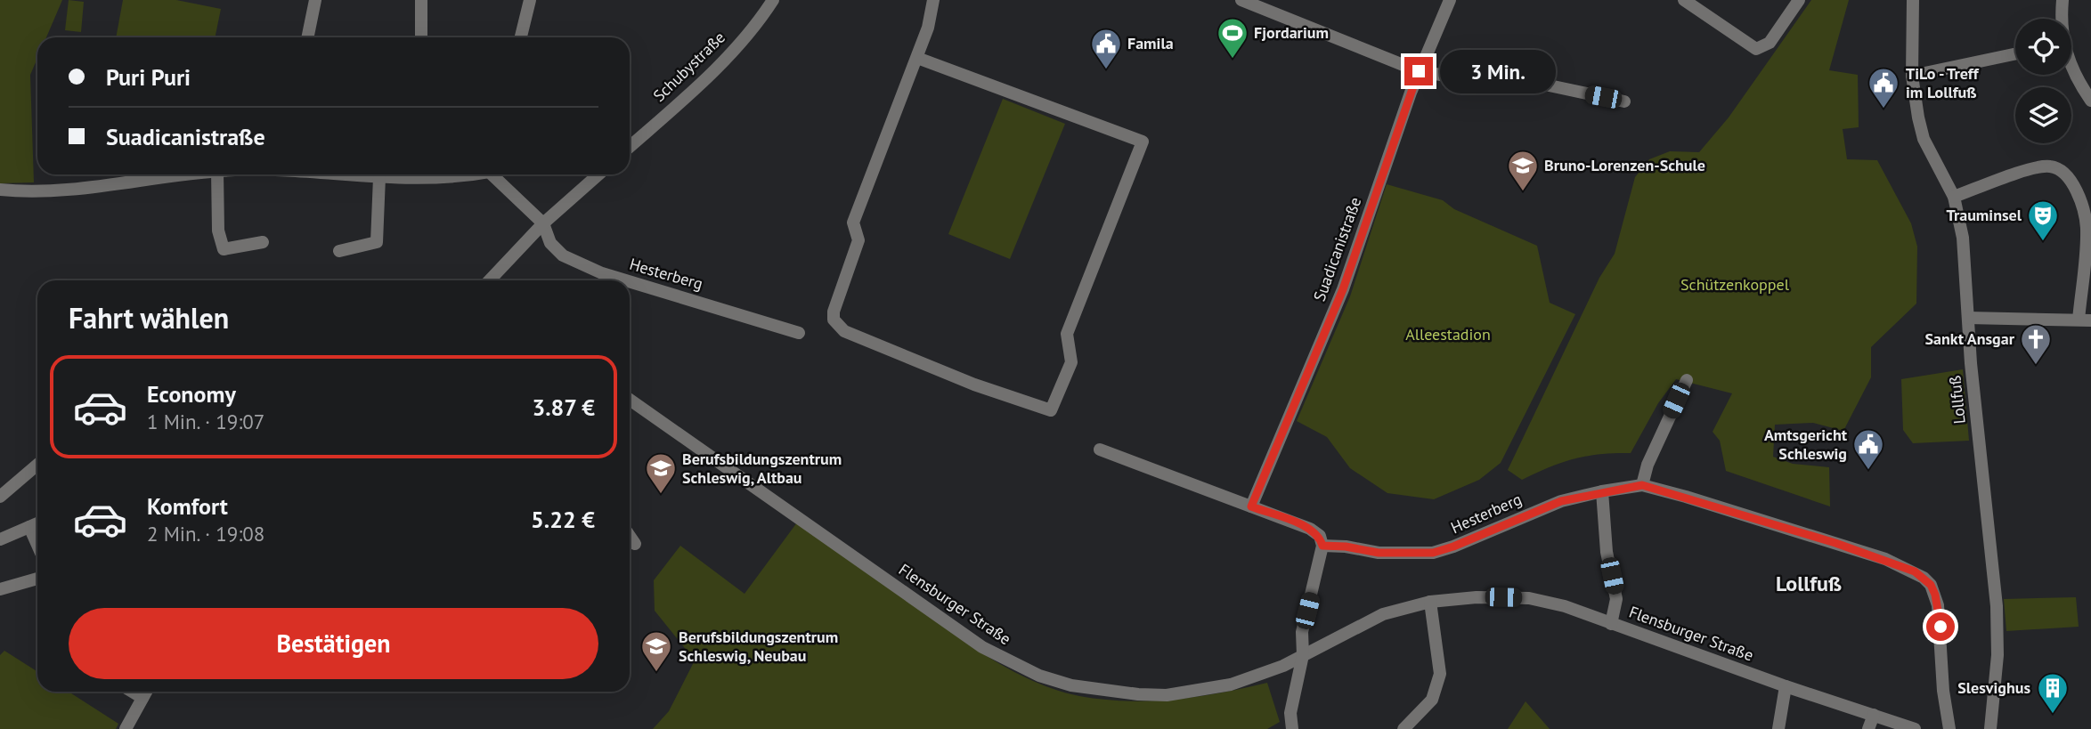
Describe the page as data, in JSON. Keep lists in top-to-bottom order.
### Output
{
  "streets": {
    "street": [
      "Schubystraße",
      "Suadicanistraße",
      "Hesterberg",
      "Lollfuß",
      "Flensburger Straße"
    ]
  },
  "districts": ["Lollfuß"],
  "parks": ["Schützenkoppel", "Alleestadion"],
  "places": {
    "sports": ["Fjordarium"],
    "public building": ["Famila", "TiLo - Treff im Lollfuß", "Amtsgericht Schleswig"],
    "school or university": ["Bruno-Lorenzen-Schule", "Berufsbildungszentrum Schleswig, Altbau", "Berufsbildungszentrum Schleswig, Neubau"],
    "theatre": ["Trauminsel"],
    "church": ["Sankt Ansgar"],
    "building": ["Slesvighus"]
  },
  "page": {
    "banner": ["Puri Puri", "Suadicanistraße"],
    "bubble": "3 Min.",
    "heading": "Fahrt wählen",
    "list": [
      {
        "name": "Economy",
        "note": "1 Min. · 19:07",
        "value": "3.87 €"
      },
      {
        "name": "Komfort",
        "note": "2 Min. · 19:08",
        "value": "5.22 €"
      }
    ],
    "buttons": "Bestätigen"
  }
}
